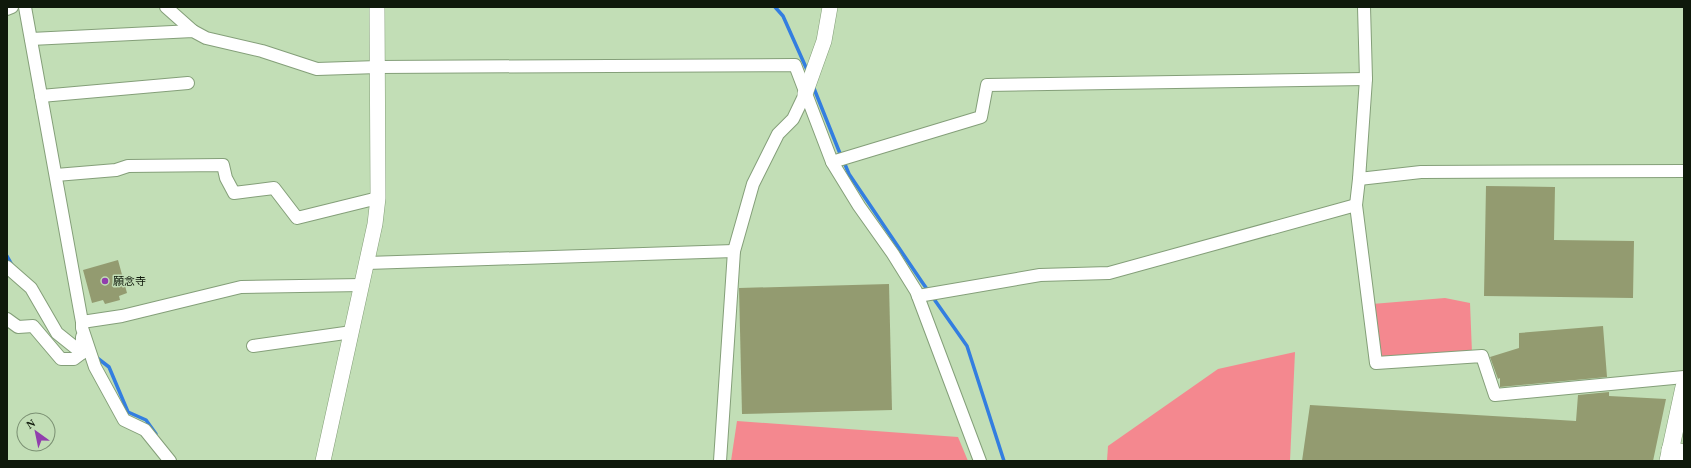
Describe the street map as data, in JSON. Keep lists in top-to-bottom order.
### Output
{
  "places": ["願念寺"],
  "north": "top left"
}
